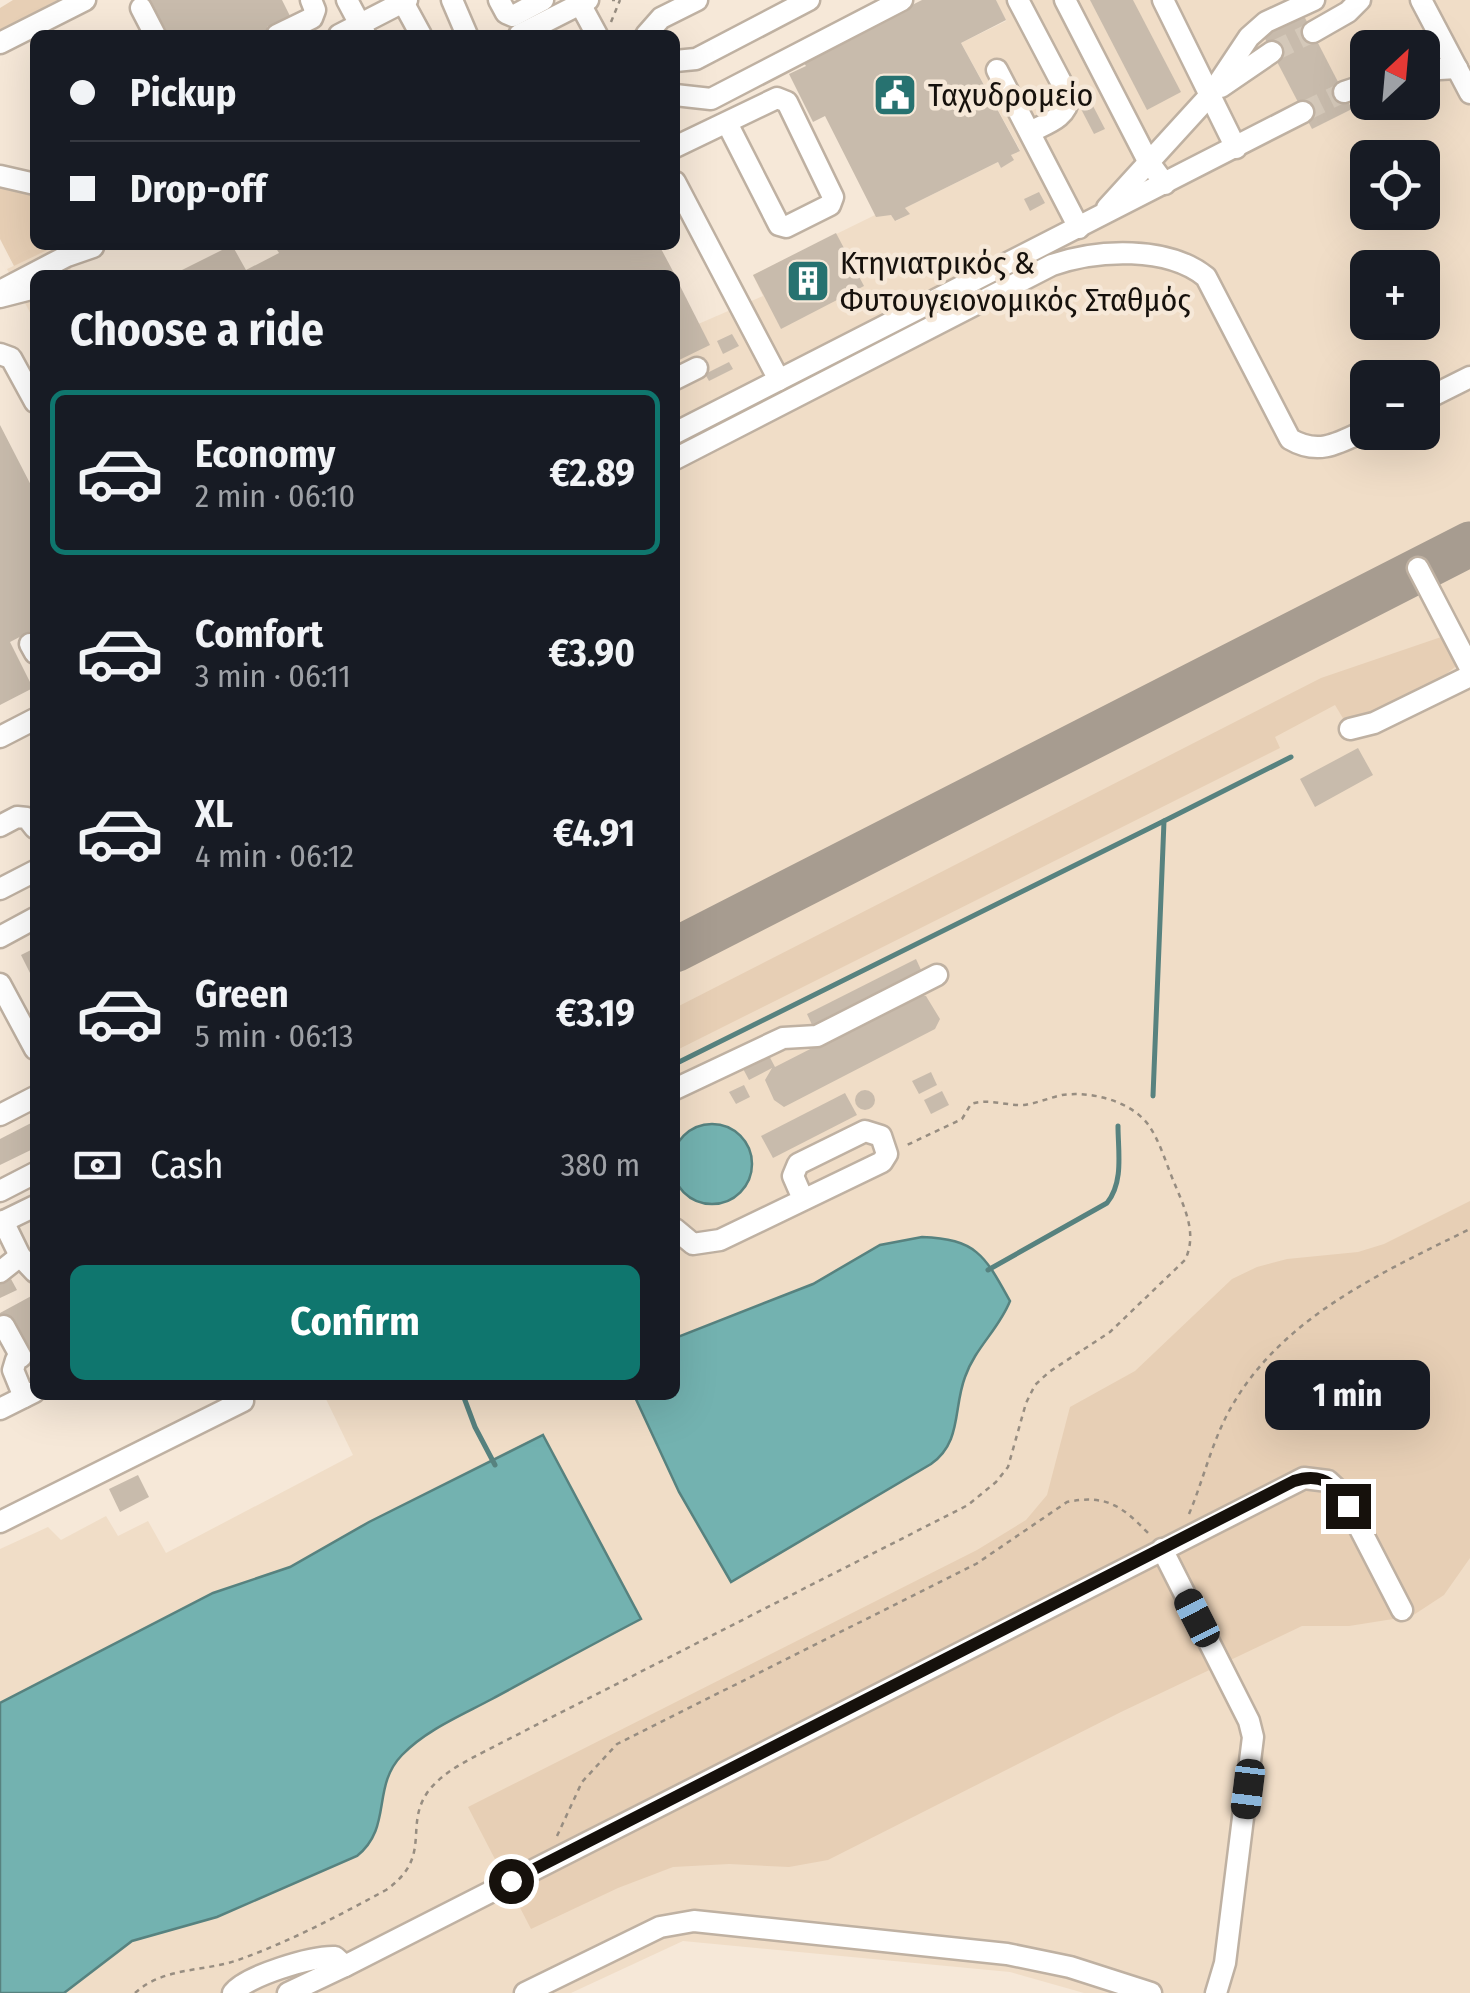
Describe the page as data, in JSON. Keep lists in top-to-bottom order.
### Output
{
  "places": {
    "public building": ["Ταχυδρομείο"],
    "building": ["Κτηνιατρικός & Φυτουγειονομικός Σταθμός"]
  },
  "north": "top right",
  "page": {
    "map_buttons": ["+", "−"],
    "banner": ["Pickup", "Drop-off"],
    "heading": "Choose a ride",
    "list": [
      {
        "name": "Economy",
        "note": "2 min · 06:10",
        "value": "€2.89"
      },
      {
        "name": "Comfort",
        "note": "3 min · 06:11",
        "value": "€3.90"
      },
      {
        "name": "XL",
        "note": "4 min · 06:12",
        "value": "€4.91"
      },
      {
        "name": "Green",
        "note": "5 min · 06:13",
        "value": "€3.19"
      }
    ],
    "pay": ["Cash", "380 m"],
    "buttons": "Confirm",
    "bubble": "1 min"
  }
}
